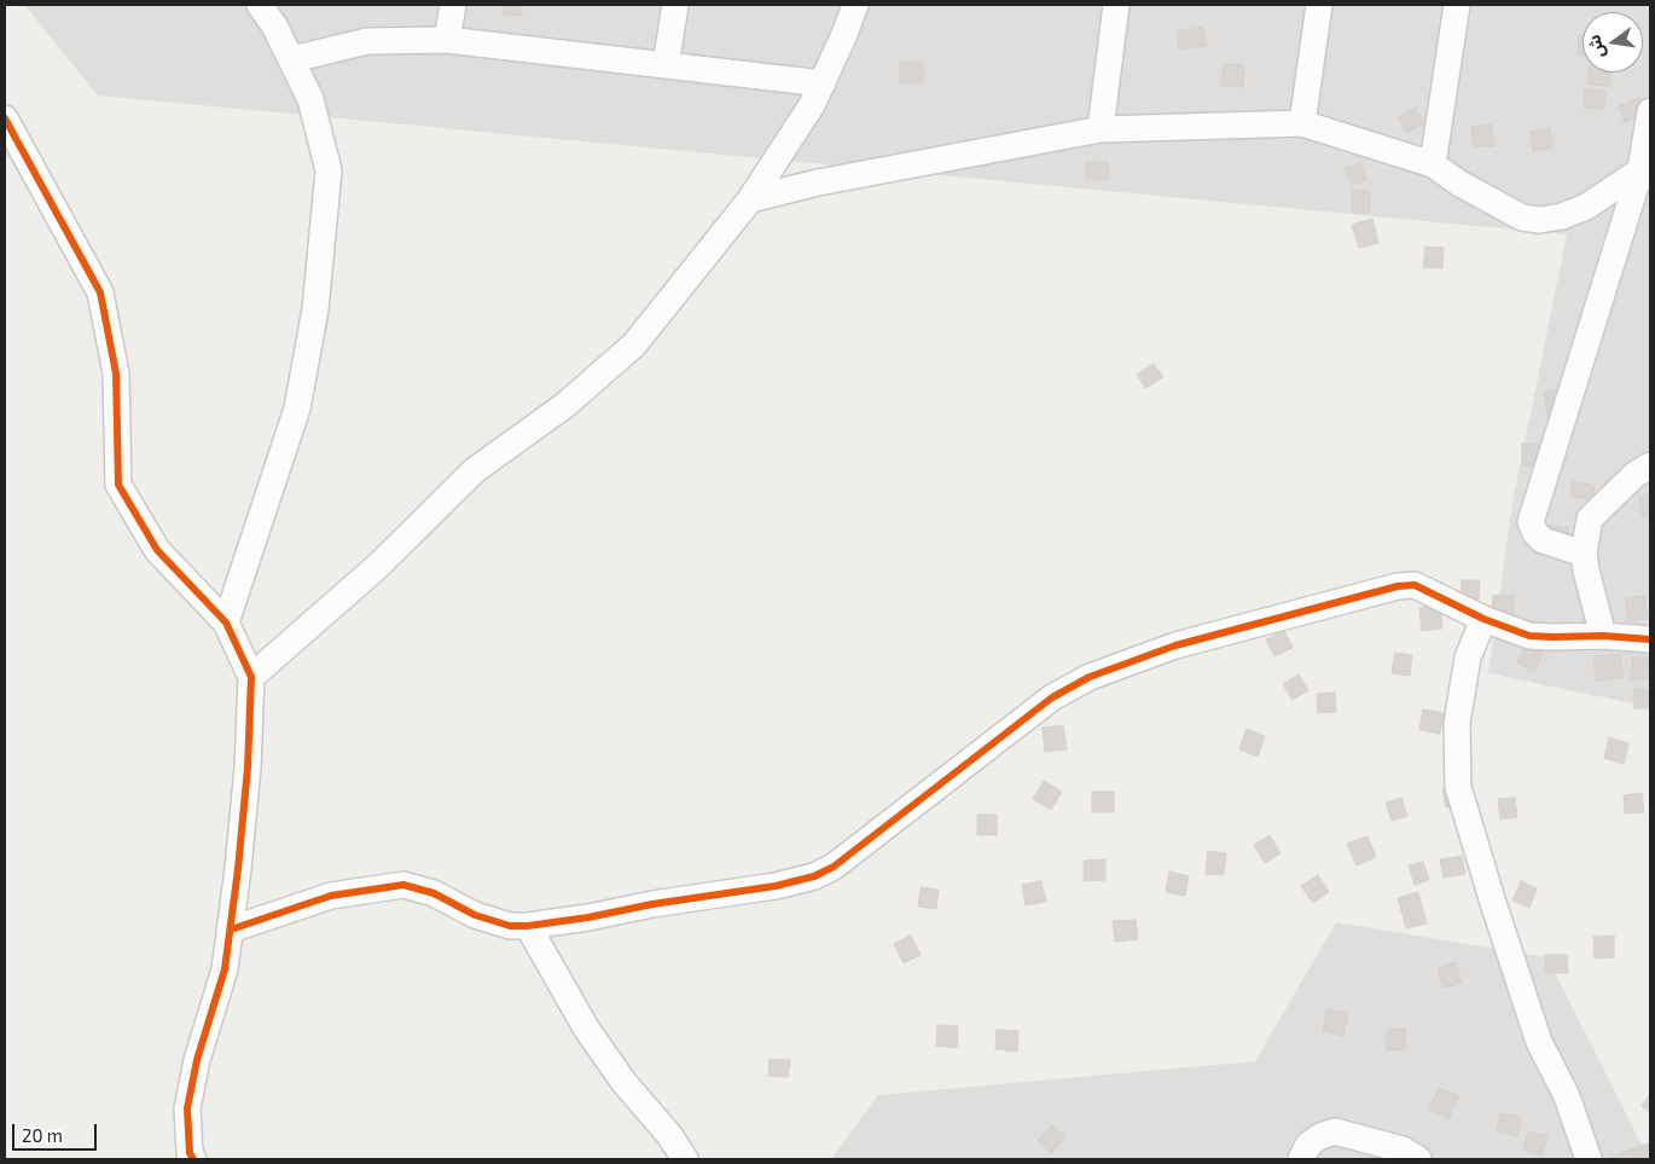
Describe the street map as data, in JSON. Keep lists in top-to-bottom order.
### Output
{
  "scale_bar": "20 m",
  "north": "left"
}
